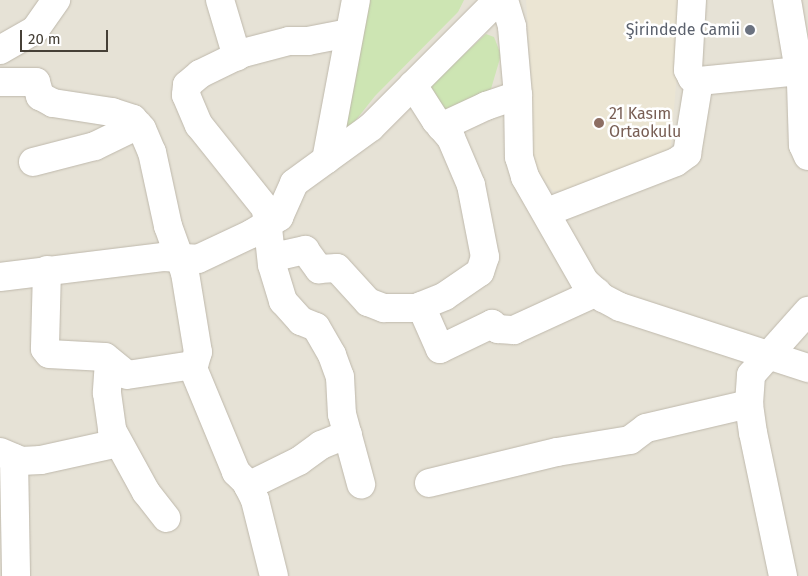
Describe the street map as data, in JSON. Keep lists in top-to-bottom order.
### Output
{
  "places": ["Şirindede Camii", "21 Kasım Ortaokulu"],
  "scale_bar": "20 m"
}
